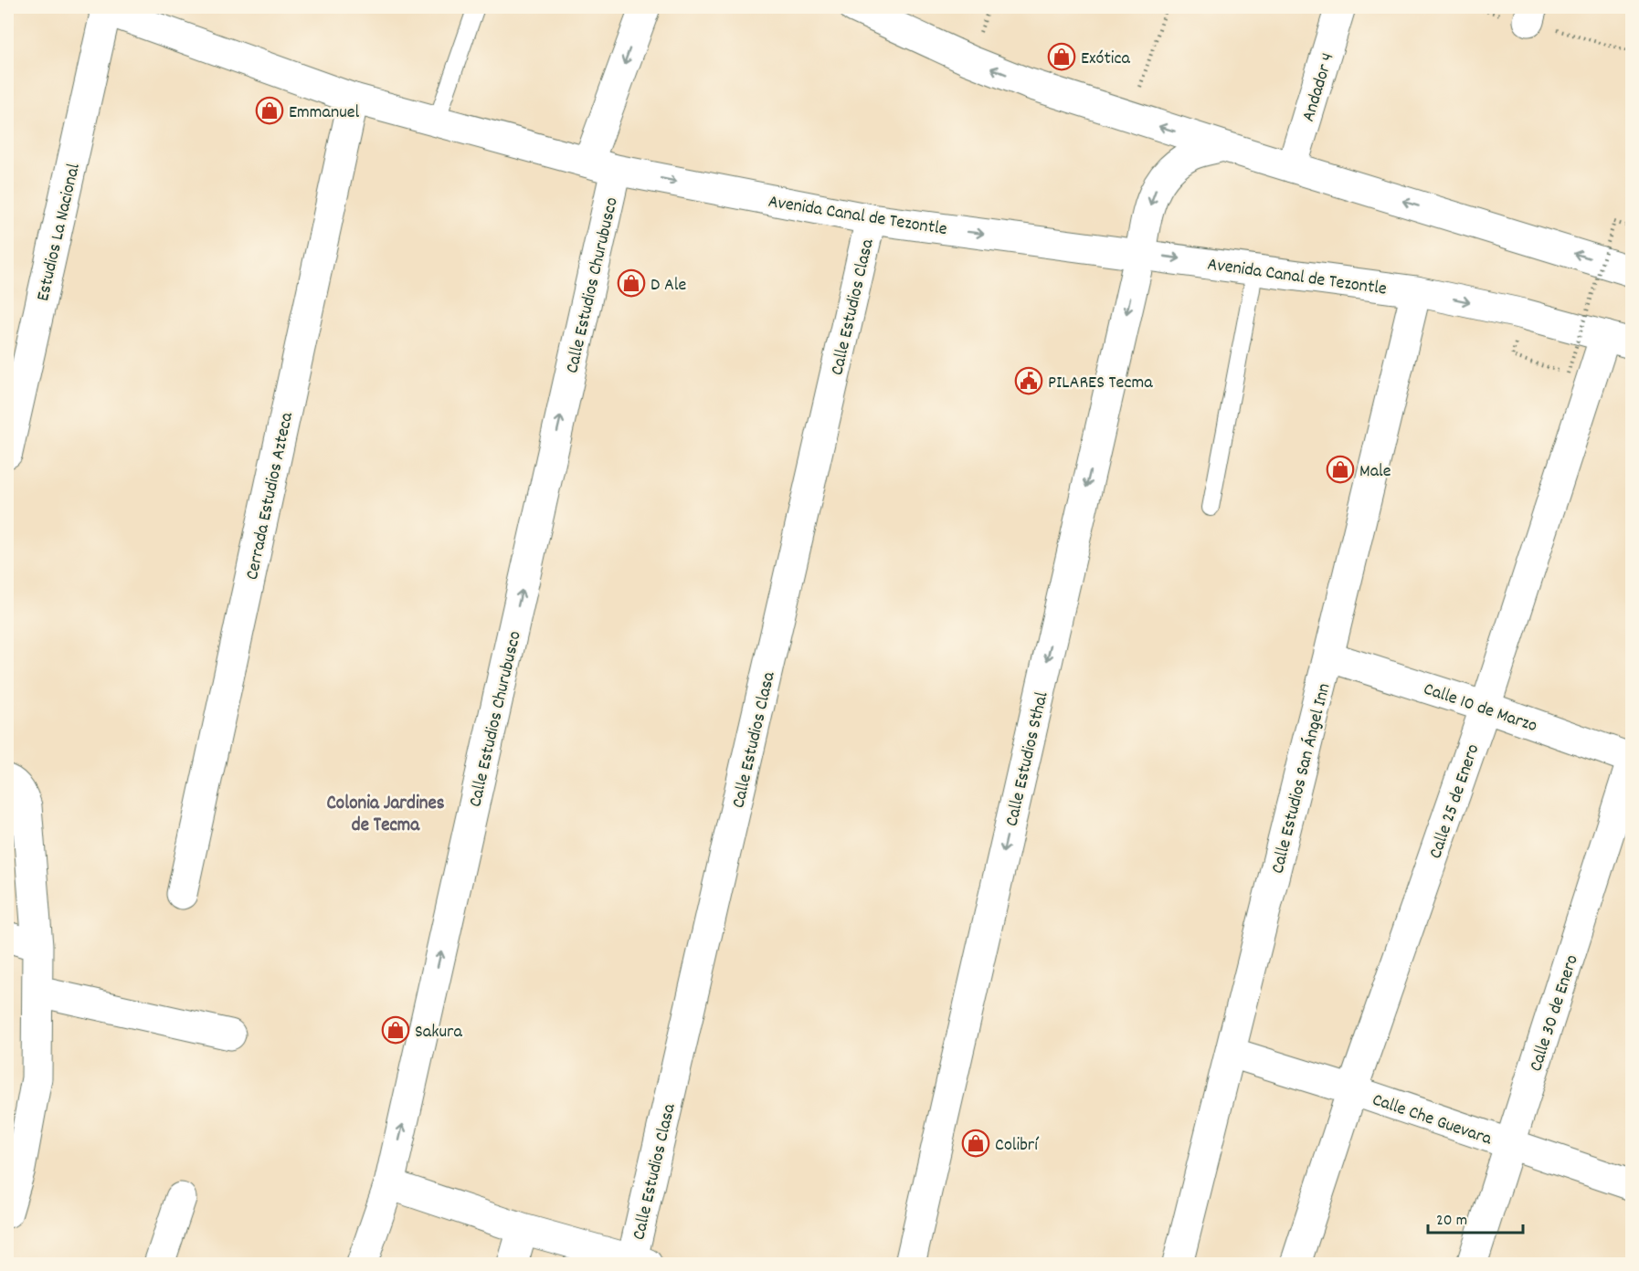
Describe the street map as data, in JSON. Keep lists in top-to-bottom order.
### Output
{
  "streets": {
    "street": [
      "Andador 4",
      "Avenida Canal de Tezontle",
      "Estudios La Nacional",
      "Calle Estudios Churubusco",
      "Calle Estudios Clasa",
      "Cerrada Estudios Azteca",
      "Calle 10 de Marzo",
      "Calle Estudios Sthal",
      "Calle Estudios San Ángel Inn",
      "Calle 25 de Enero",
      "Calle 30 de Enero",
      "Calle Che Guevara"
    ]
  },
  "crossings": [
    ["Avenida Canal de Tezontle", "Estudios La Nacional"],
    ["Avenida Canal de Tezontle", "Calle Estudios Churubusco"],
    ["Avenida Canal de Tezontle", "Calle Estudios Clasa"],
    ["Avenida Canal de Tezontle", "Cerrada Estudios Azteca"],
    ["Avenida Canal de Tezontle", "Calle Estudios Sthal"],
    ["Avenida Canal de Tezontle", "Calle Estudios San Ángel Inn"],
    ["Avenida Canal de Tezontle", "Calle 25 de Enero"],
    ["Calle 10 de Marzo", "Calle Estudios San Ángel Inn"],
    ["Calle 10 de Marzo", "Calle 25 de Enero"],
    ["Calle 10 de Marzo", "Calle 30 de Enero"],
    ["Calle Estudios San Ángel Inn", "Calle Che Guevara"],
    ["Calle 25 de Enero", "Calle Che Guevara"],
    ["Calle 30 de Enero", "Calle Che Guevara"]
  ],
  "one_way": ["Calle Estudios Sthal"],
  "districts": ["Colonia Jardines de Tecma"],
  "places": {
    "shop": [
      "Exótica",
      "Emmanuel",
      "D Ale",
      "Male",
      "Sakura",
      "Colibrí"
    ],
    "public building": ["PILARES Tecma"]
  },
  "scale_bar": "20 m"
}
